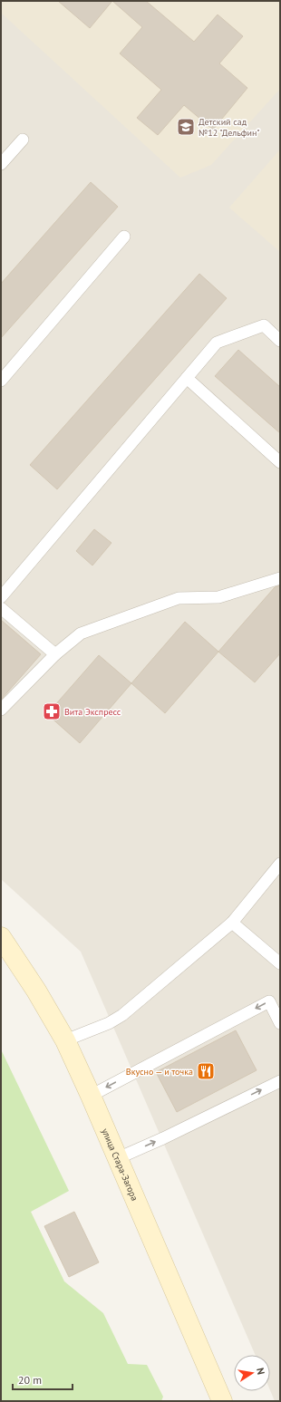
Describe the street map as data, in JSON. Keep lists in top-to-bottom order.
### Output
{
  "streets": {
    "main road": ["улица Стара-Загора"]
  },
  "places": {
    "school or university": ["Детский сад №12 \"Дельфин\""],
    "pharmacy": ["Вита Экспресс"],
    "restaurant": ["Вкусно — и точка"]
  },
  "scale_bar": "20 m",
  "north": "right"
}
